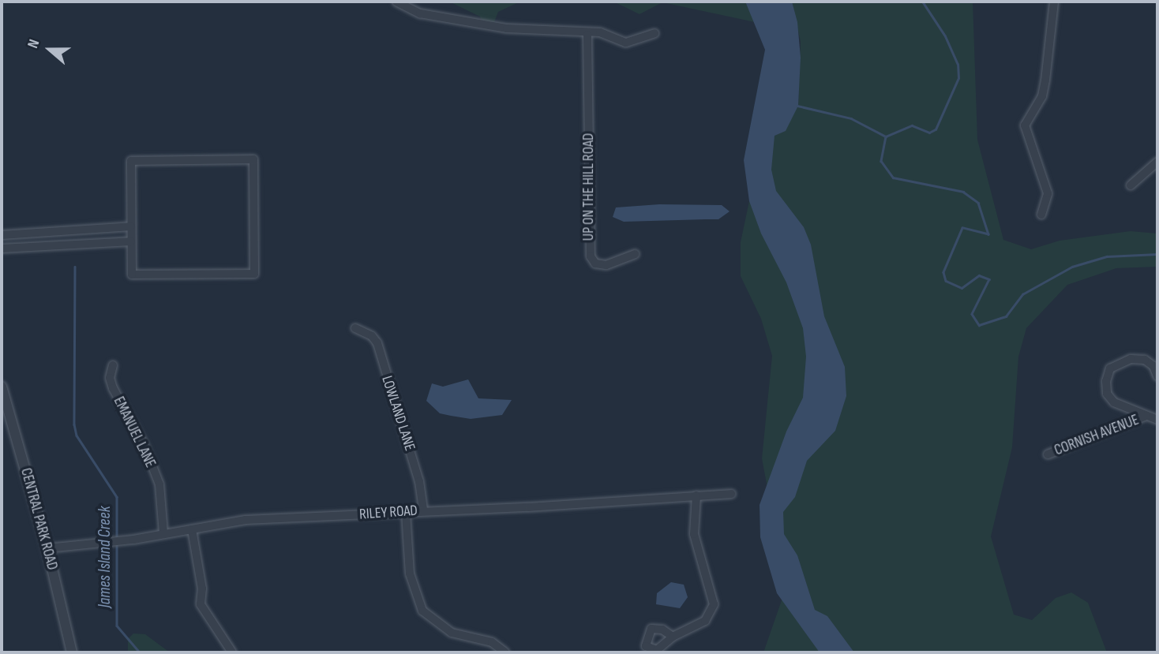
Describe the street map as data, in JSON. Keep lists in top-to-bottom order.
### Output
{
  "streets": {
    "street": [
      "UP ON THE HILL ROAD",
      "LOWLAND LANE",
      "EMANUEL LANE",
      "CORNISH AVENUE",
      "RILEY ROAD",
      "CENTRAL PARK ROAD"
    ]
  },
  "crossings": [
    ["LOWLAND LANE", "RILEY ROAD"],
    ["EMANUEL LANE", "RILEY ROAD"],
    ["RILEY ROAD", "CENTRAL PARK ROAD"]
  ],
  "water": ["James Island Creek"],
  "north": "left"
}
